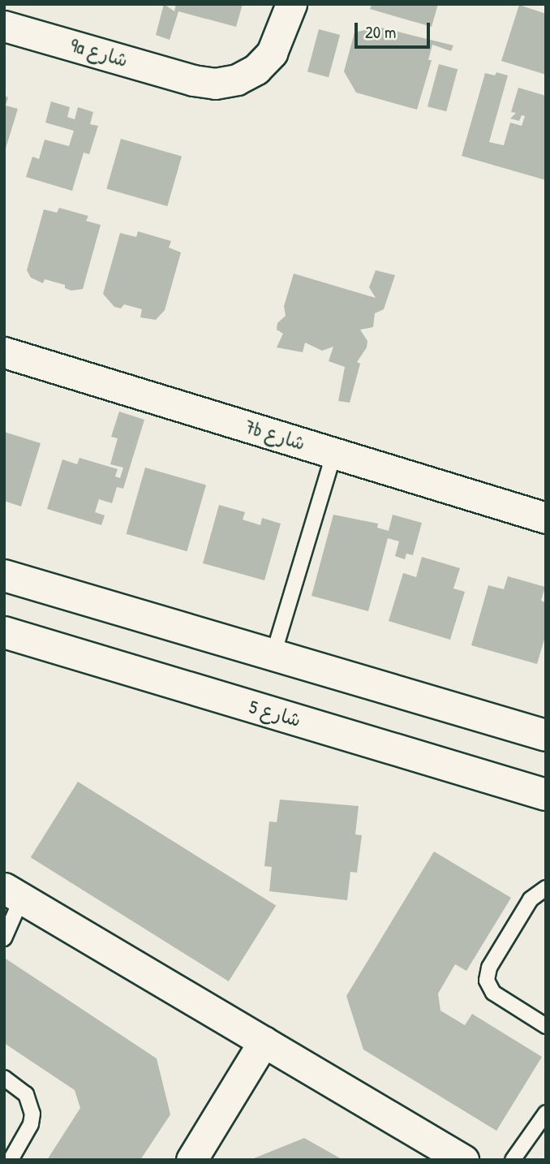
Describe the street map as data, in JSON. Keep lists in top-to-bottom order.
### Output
{
  "streets": {
    "street": ["9a شارع", "7b شارع", "شارع 5"]
  },
  "scale_bar": "20 m"
}
